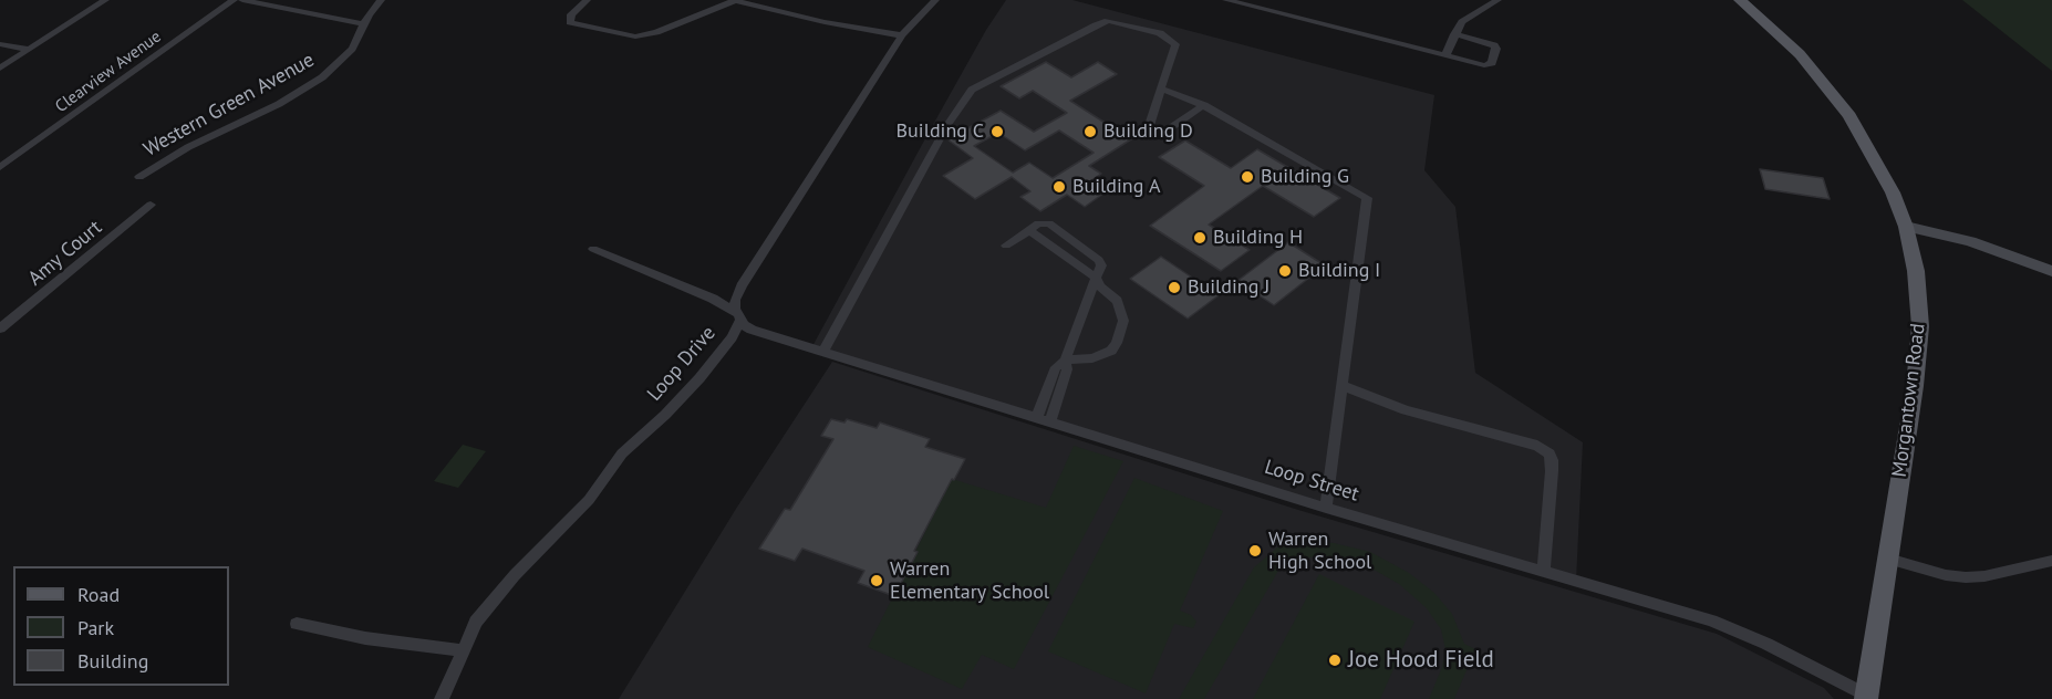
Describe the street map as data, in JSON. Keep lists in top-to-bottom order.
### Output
{
  "streets": {
    "main road": ["Morgantown Road"],
    "street": [
      "Clearview Avenue",
      "Western Green Avenue",
      "Amy Court",
      "Loop Drive",
      "Loop Street"
    ]
  },
  "crossings": [
    ["Loop Drive", "Loop Street"],
    ["Morgantown Road", "Loop Street"]
  ],
  "places": [
    "Building C",
    "Building D",
    "Building G",
    "Building A",
    "Building H",
    "Building I",
    "Building J",
    "Warren High School",
    "Warren Elementary School",
    "Joe Hood Field"
  ],
  "legend": ["Road", "Park", "Building"]
}
